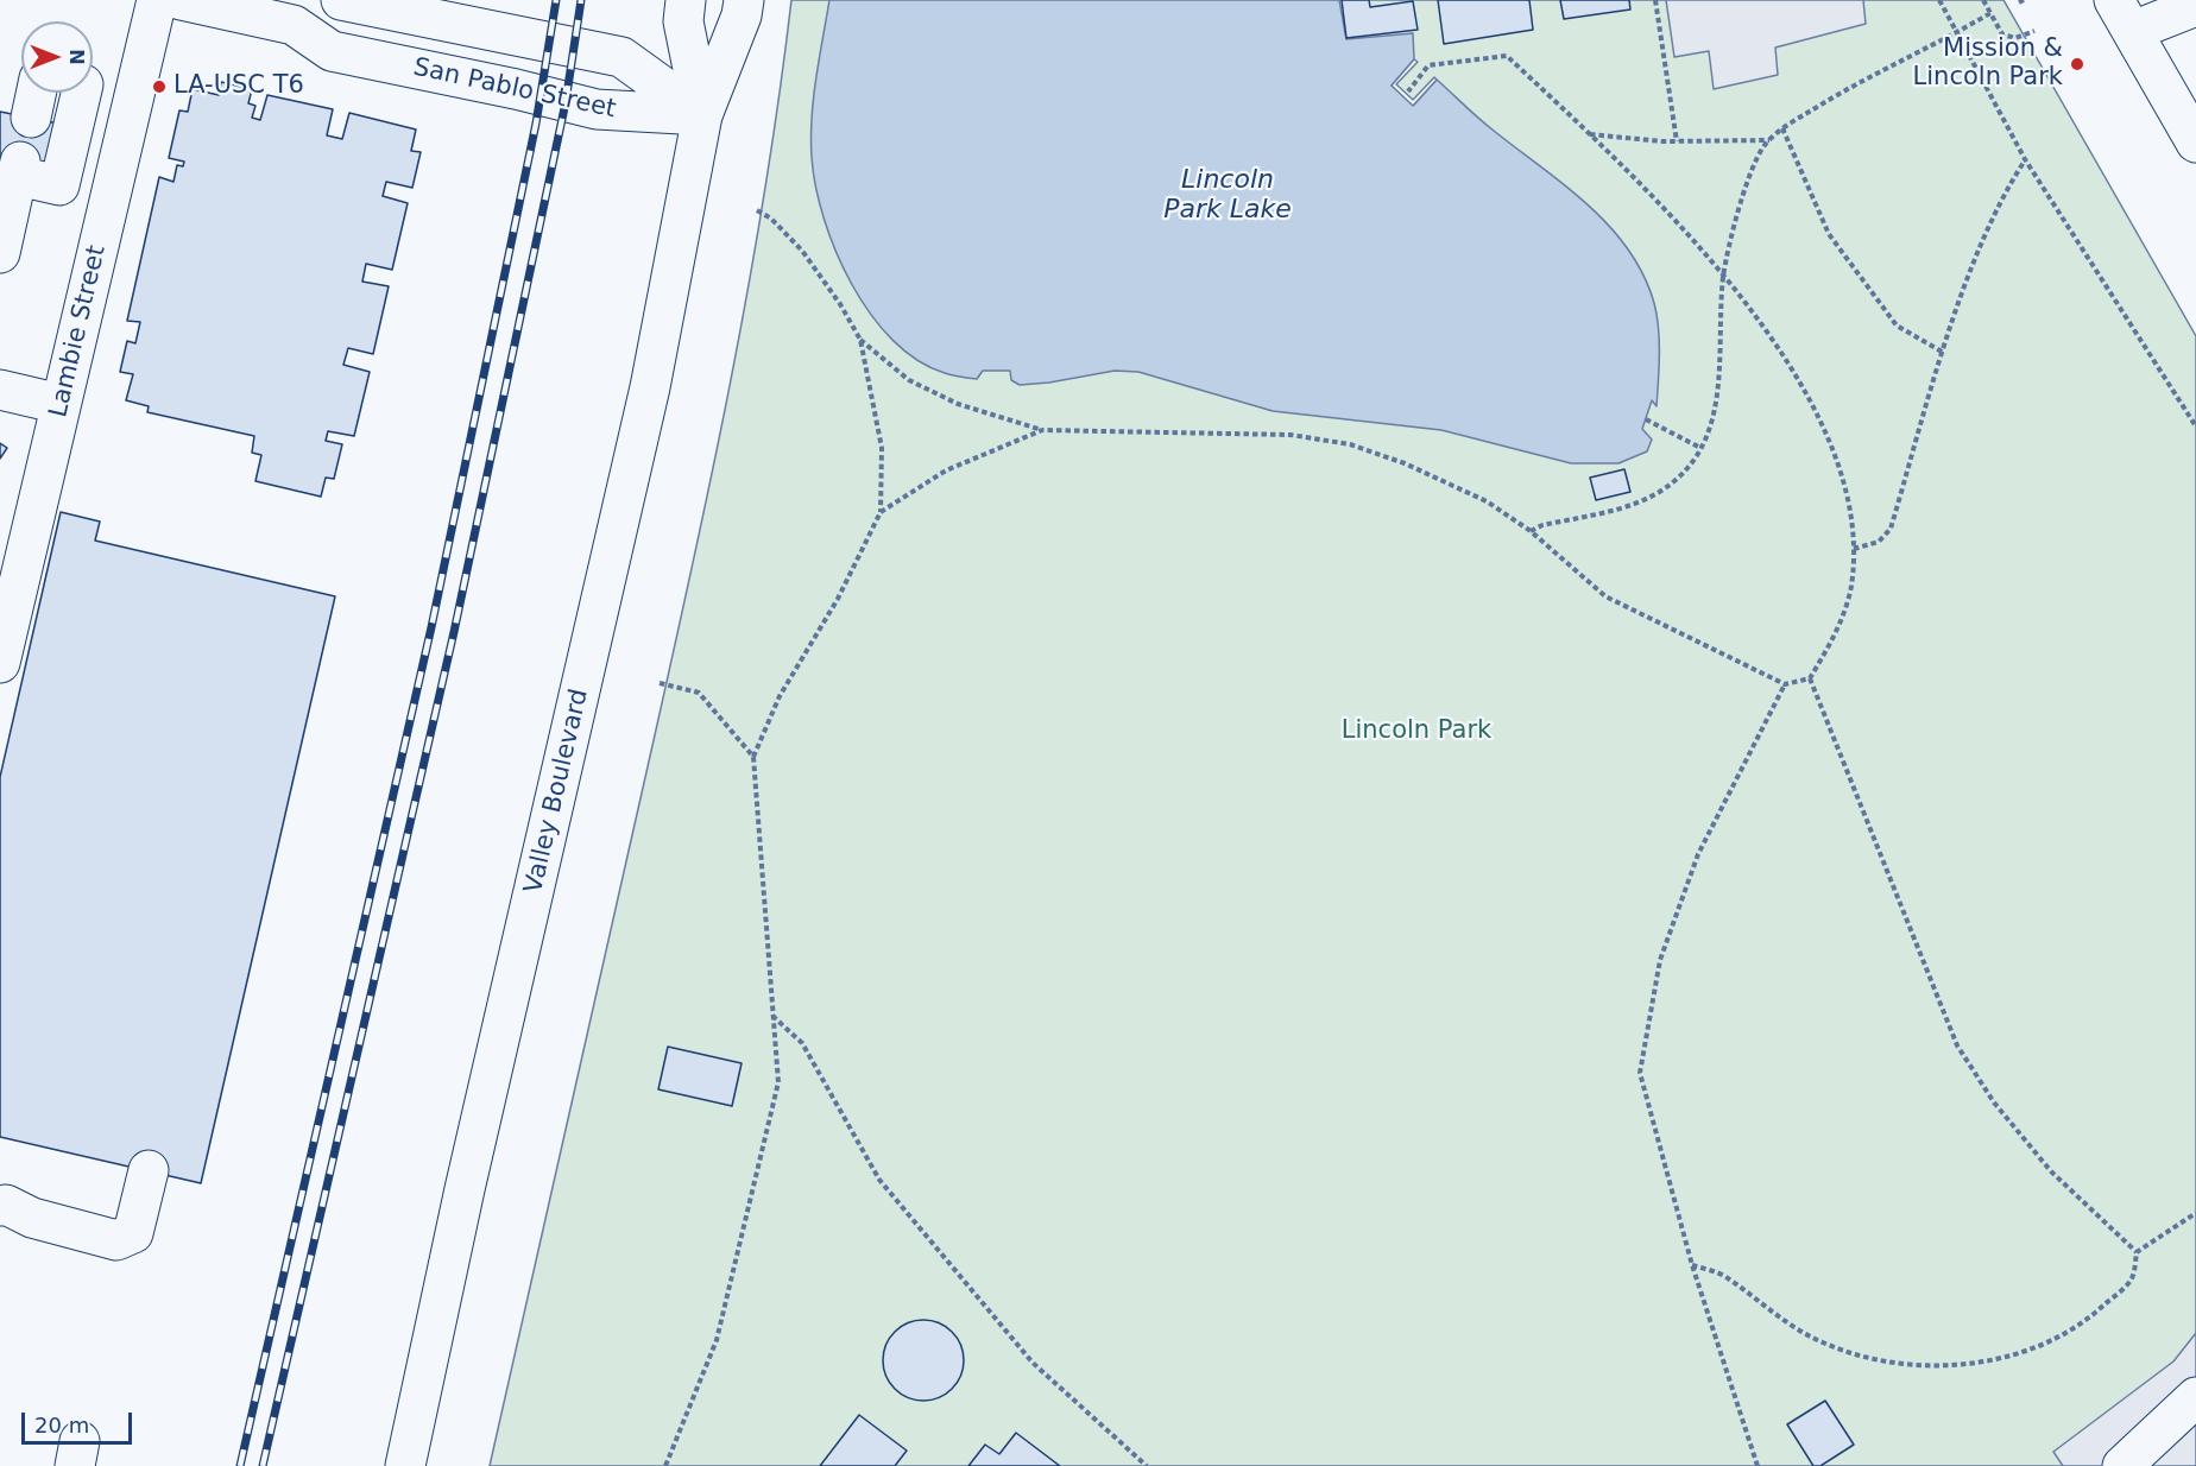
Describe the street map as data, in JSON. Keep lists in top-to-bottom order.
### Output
{
  "streets": {
    "main road": ["San Pablo Street", "Lambie Street", "Valley Boulevard"]
  },
  "crossings": [
    ["San Pablo Street", "Valley Boulevard"]
  ],
  "water": ["Lincoln Park Lake"],
  "parks": ["Lincoln Park"],
  "places": ["Mission & Lincoln Park", "LA-USC T6"],
  "scale_bar": "20 m",
  "north": "right"
}
